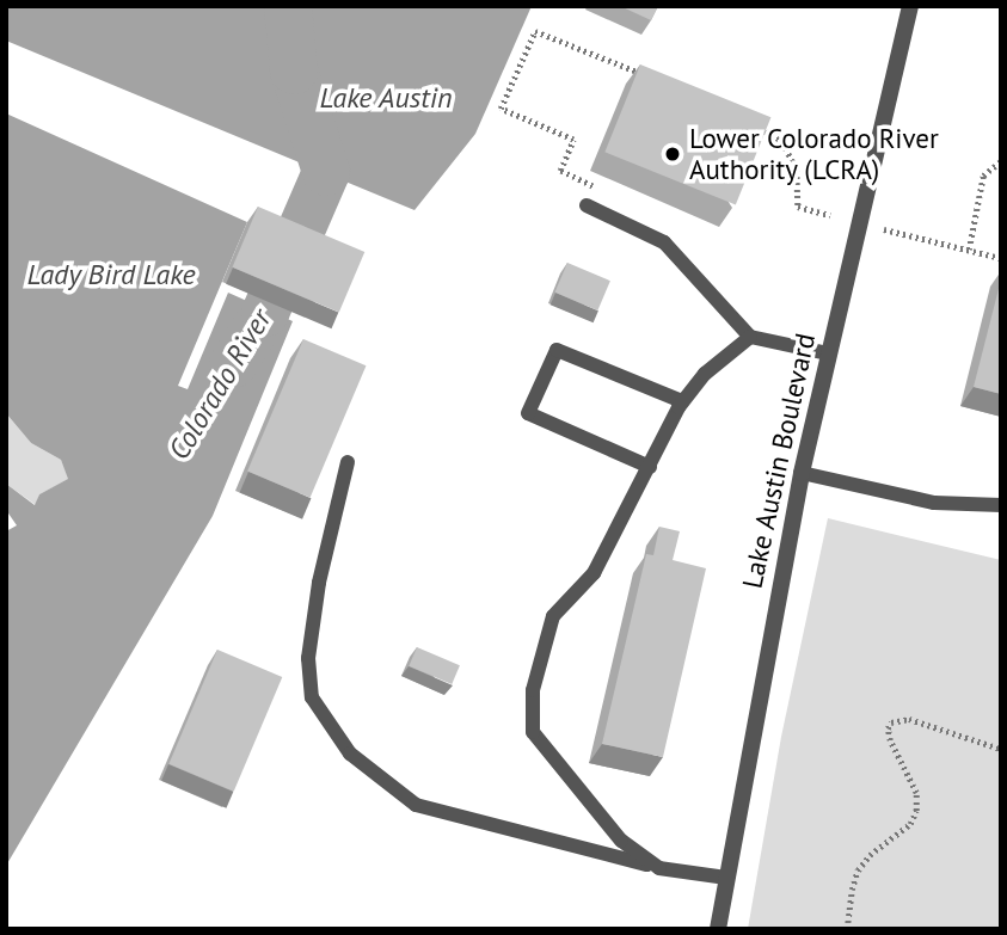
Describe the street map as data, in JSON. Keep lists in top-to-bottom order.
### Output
{
  "streets": {
    "street": ["Lake Austin Boulevard"]
  },
  "water": ["Lake Austin", "Lady Bird Lake", "Colorado River"],
  "places": ["Lower Colorado River Authority (LCRA)"]
}
